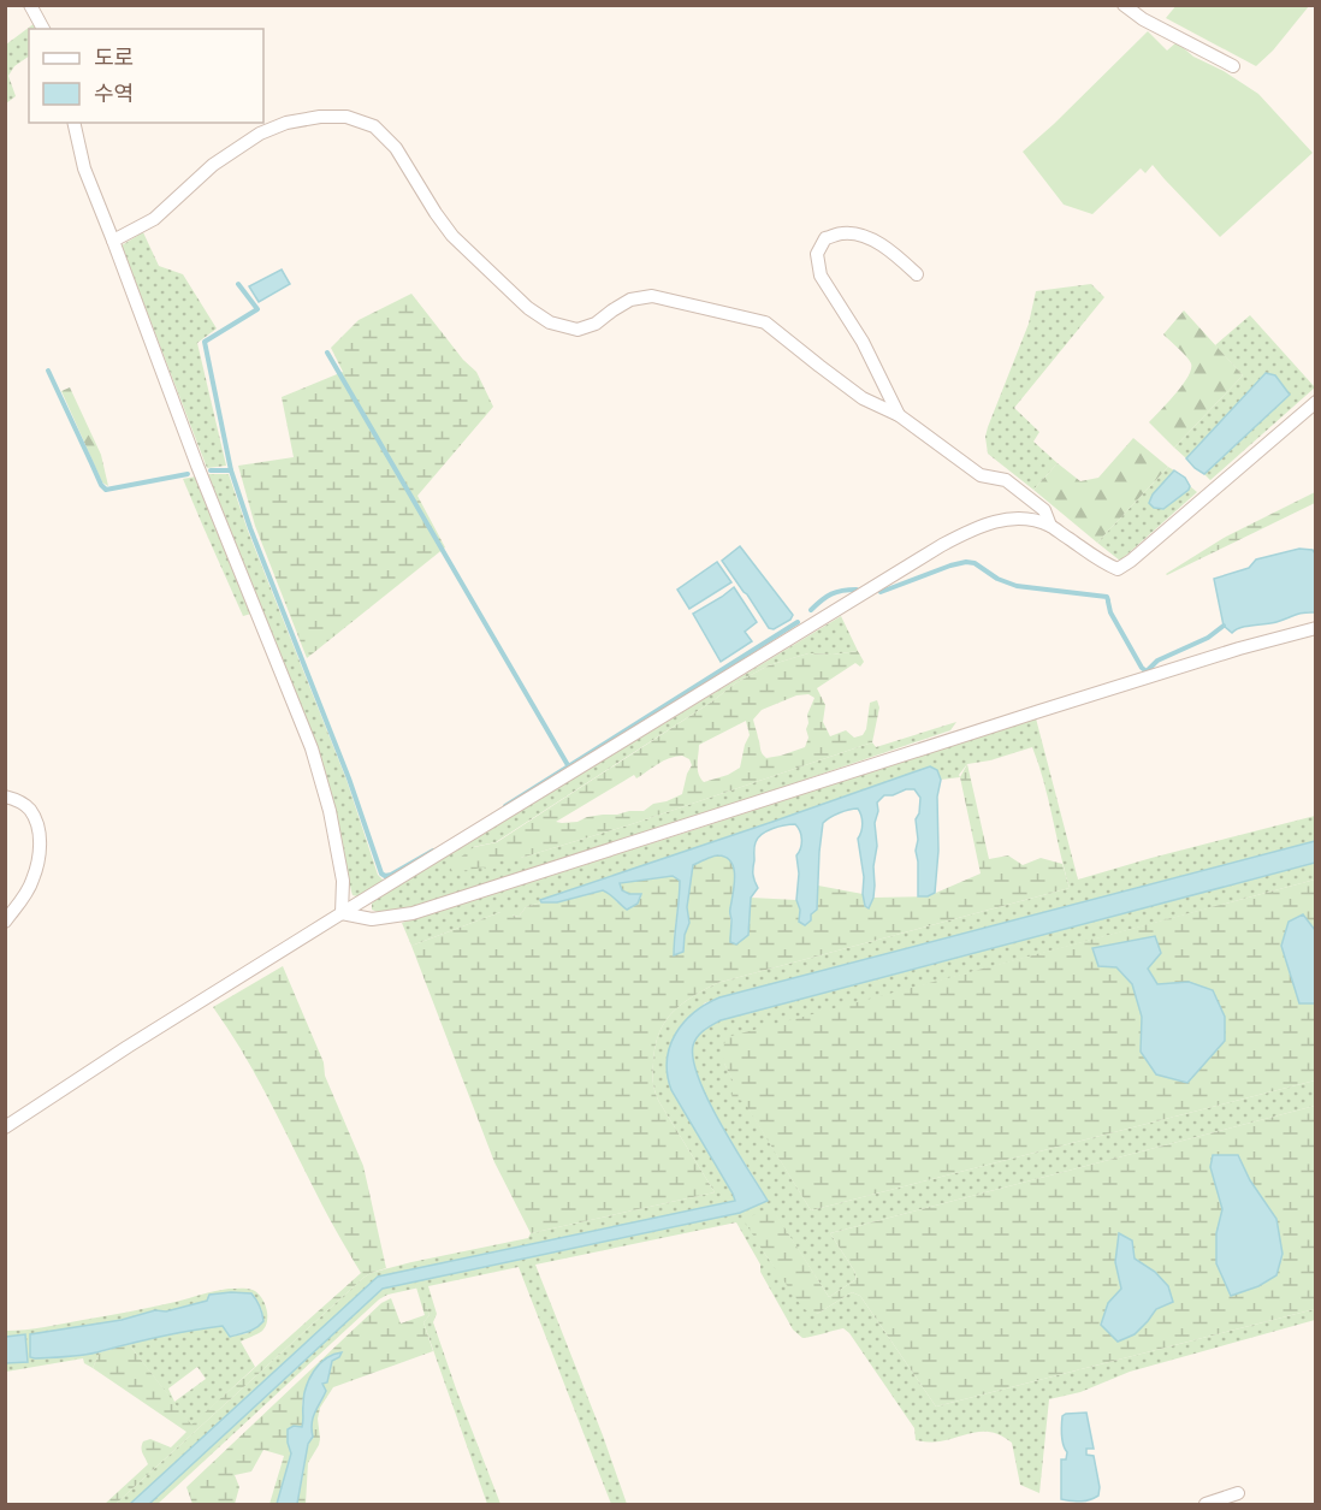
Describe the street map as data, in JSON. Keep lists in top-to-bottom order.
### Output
{
  "legend": ["도로", "수역"]
}
